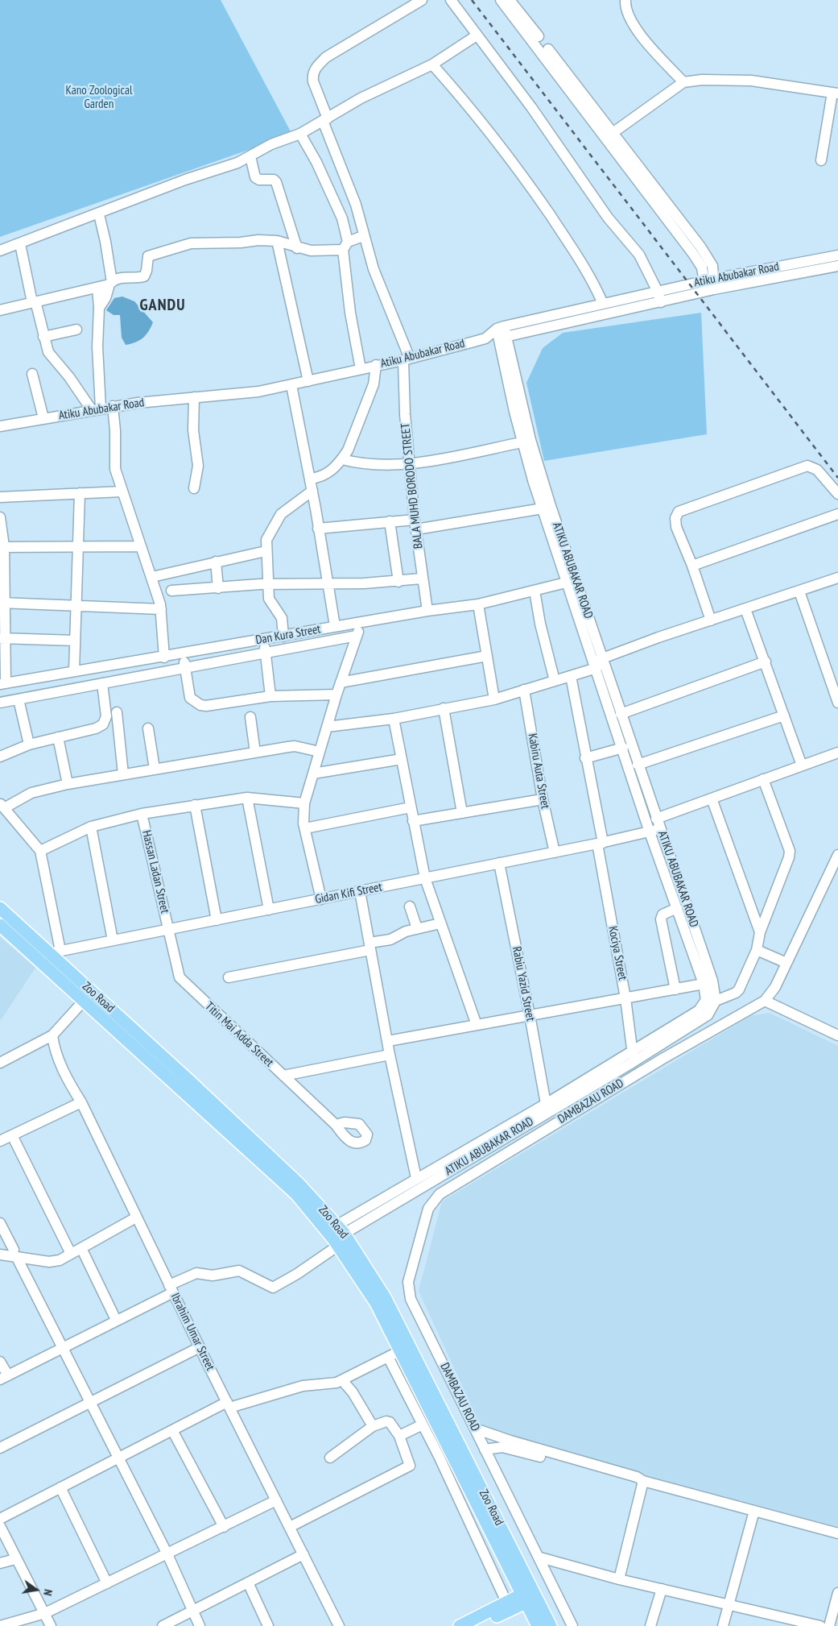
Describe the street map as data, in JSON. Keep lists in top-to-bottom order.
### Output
{
  "streets": {
    "main road": ["Zoo Road"],
    "street": [
      "Atiku Abubakar Road",
      "BALA MUHD BORODO STREET",
      "ATIKU ABUBAKAR ROAD",
      "Dan Kura Street",
      "Kabiru Auta Street",
      "Hassan Ladan Street",
      "Gidan Kifi Street",
      "Kociya Street",
      "Rabiu Yazid Street",
      "Titin Mai Adda Street",
      "DAMBAZAU ROAD",
      "Ibrahim Umar Street"
    ]
  },
  "crossings": [
    ["Atiku Abubakar Road", "BALA MUHD BORODO STREET"],
    ["Atiku Abubakar Road", "ATIKU ABUBAKAR ROAD"],
    ["BALA MUHD BORODO STREET", "Dan Kura Street"],
    ["ATIKU ABUBAKAR ROAD", "Dan Kura Street"],
    ["ATIKU ABUBAKAR ROAD", "Gidan Kifi Street"],
    ["ATIKU ABUBAKAR ROAD", "Kociya Street"],
    ["ATIKU ABUBAKAR ROAD", "Zoo Road"],
    ["Kabiru Auta Street", "Gidan Kifi Street"],
    ["Hassan Ladan Street", "Gidan Kifi Street"],
    ["Hassan Ladan Street", "Titin Mai Adda Street"],
    ["Gidan Kifi Street", "Kociya Street"],
    ["Gidan Kifi Street", "Rabiu Yazid Street"],
    ["Gidan Kifi Street", "Zoo Road"],
    ["Gidan Kifi Street", "Titin Mai Adda Street"],
    ["Kociya Street", "DAMBAZAU ROAD"]
  ],
  "districts": ["GANDU"],
  "parks": ["Kano Zoological Garden"],
  "north": "right"
}
